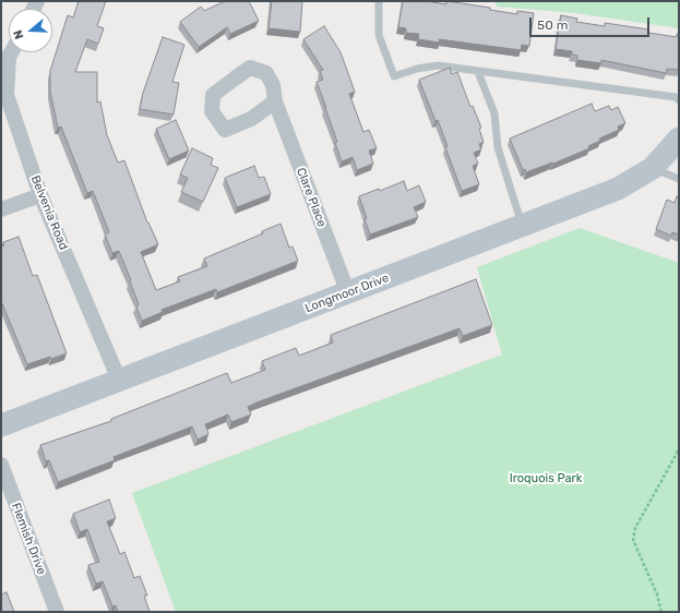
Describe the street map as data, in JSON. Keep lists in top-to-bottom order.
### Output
{
  "streets": {
    "street": [
      "Clare Place",
      "Belvenia Road",
      "Longmoor Drive",
      "Flemish Drive"
    ]
  },
  "crossings": [
    ["Clare Place", "Longmoor Drive"],
    ["Belvenia Road", "Longmoor Drive"]
  ],
  "parks": ["Iroquois Park"],
  "scale_bar": "50 m",
  "north": "left"
}
